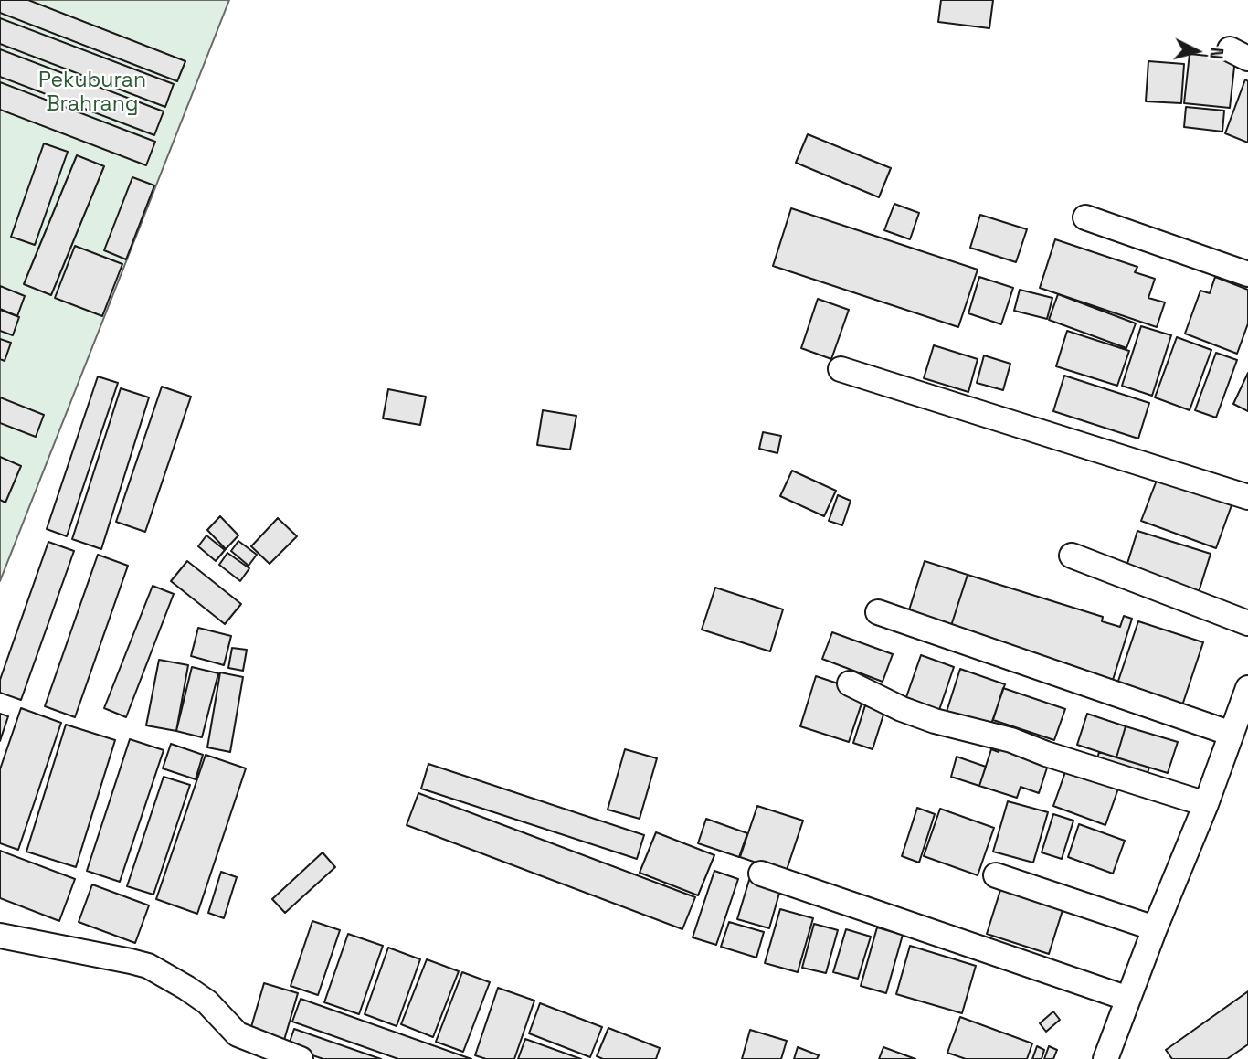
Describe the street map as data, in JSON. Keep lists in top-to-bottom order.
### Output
{
  "parks": ["Pekuburan Brahrang"],
  "north": "right"
}
